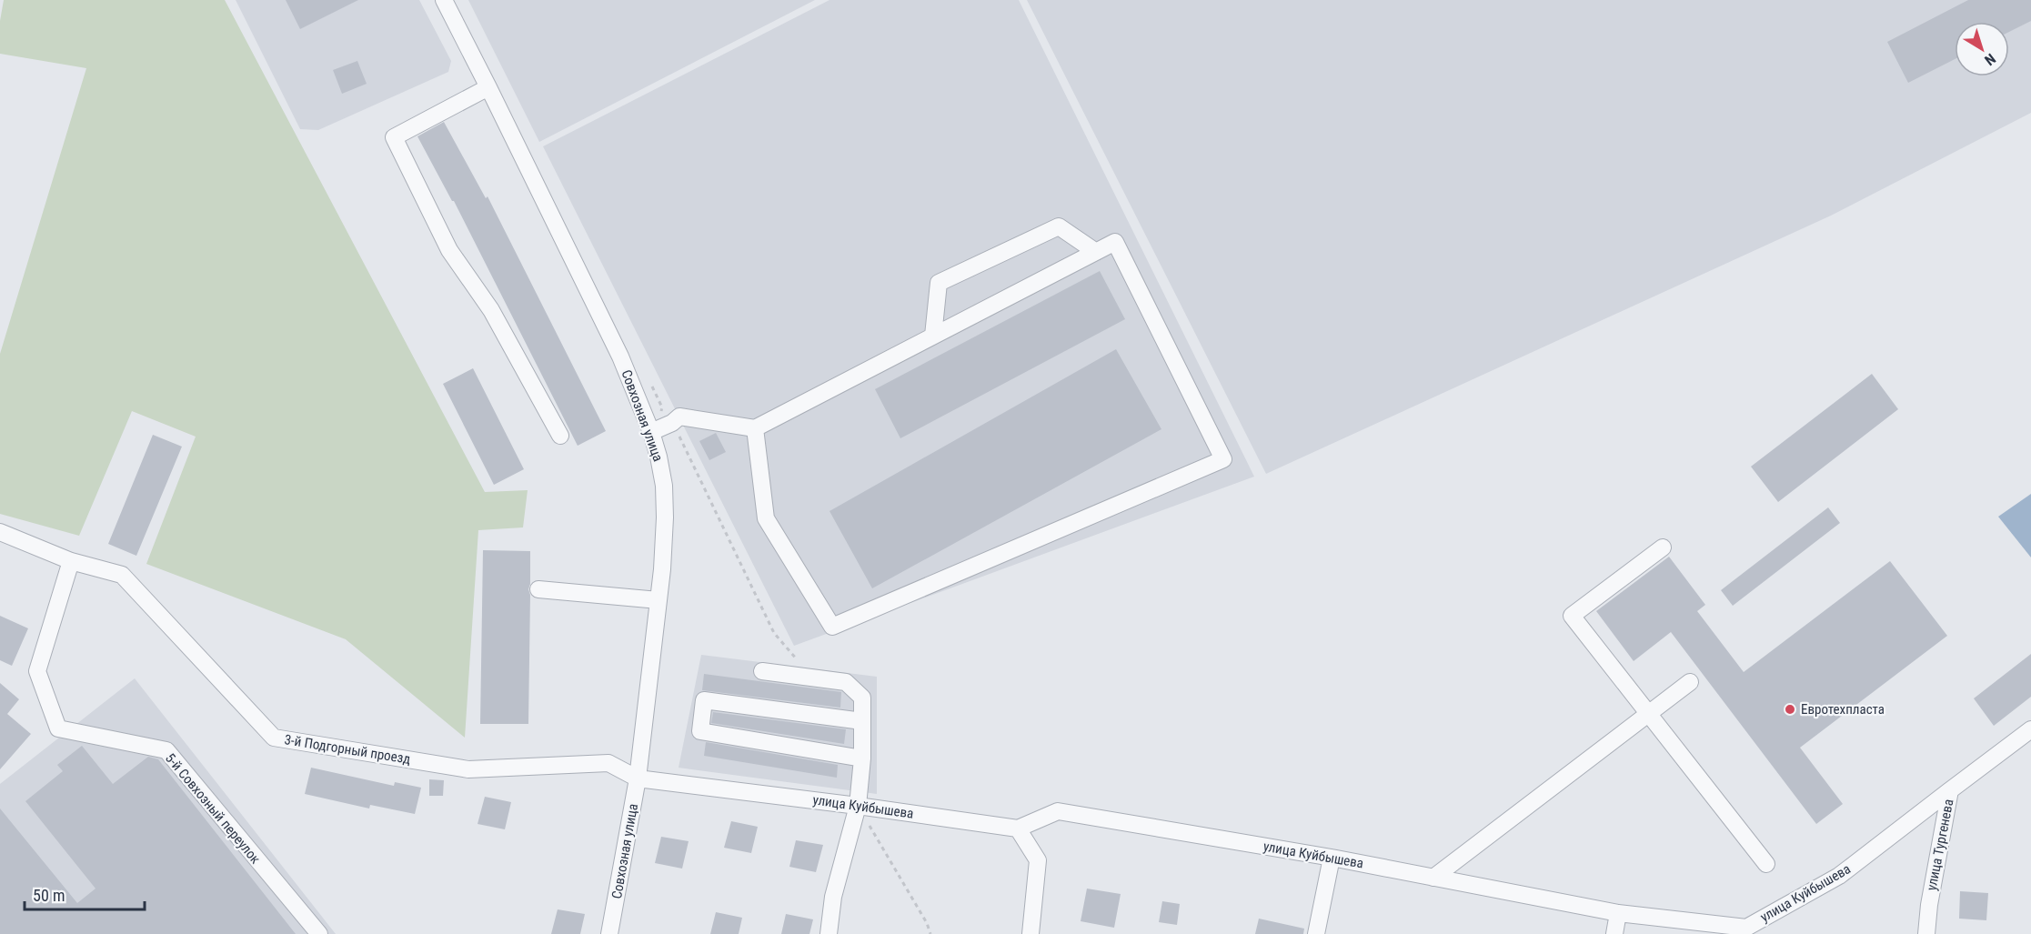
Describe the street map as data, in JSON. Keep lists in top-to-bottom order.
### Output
{
  "streets": {
    "street": [
      "Совхозная улица",
      "3-й Подгорный проезд",
      "улица Куйбышева",
      "5-й Совхозный переулок",
      "улица Тургенева"
    ]
  },
  "crossings": [
    ["Совхозная улица", "3-й Подгорный проезд"],
    ["Совхозная улица", "улица Куйбышева"],
    ["3-й Подгорный проезд", "улица Куйбышева"],
    ["3-й Подгорный проезд", "5-й Совхозный переулок"],
    ["улица Куйбышева", "улица Тургенева"]
  ],
  "places": ["Евротехпласта"],
  "scale_bar": "50 m",
  "north": "bottom right"
}
